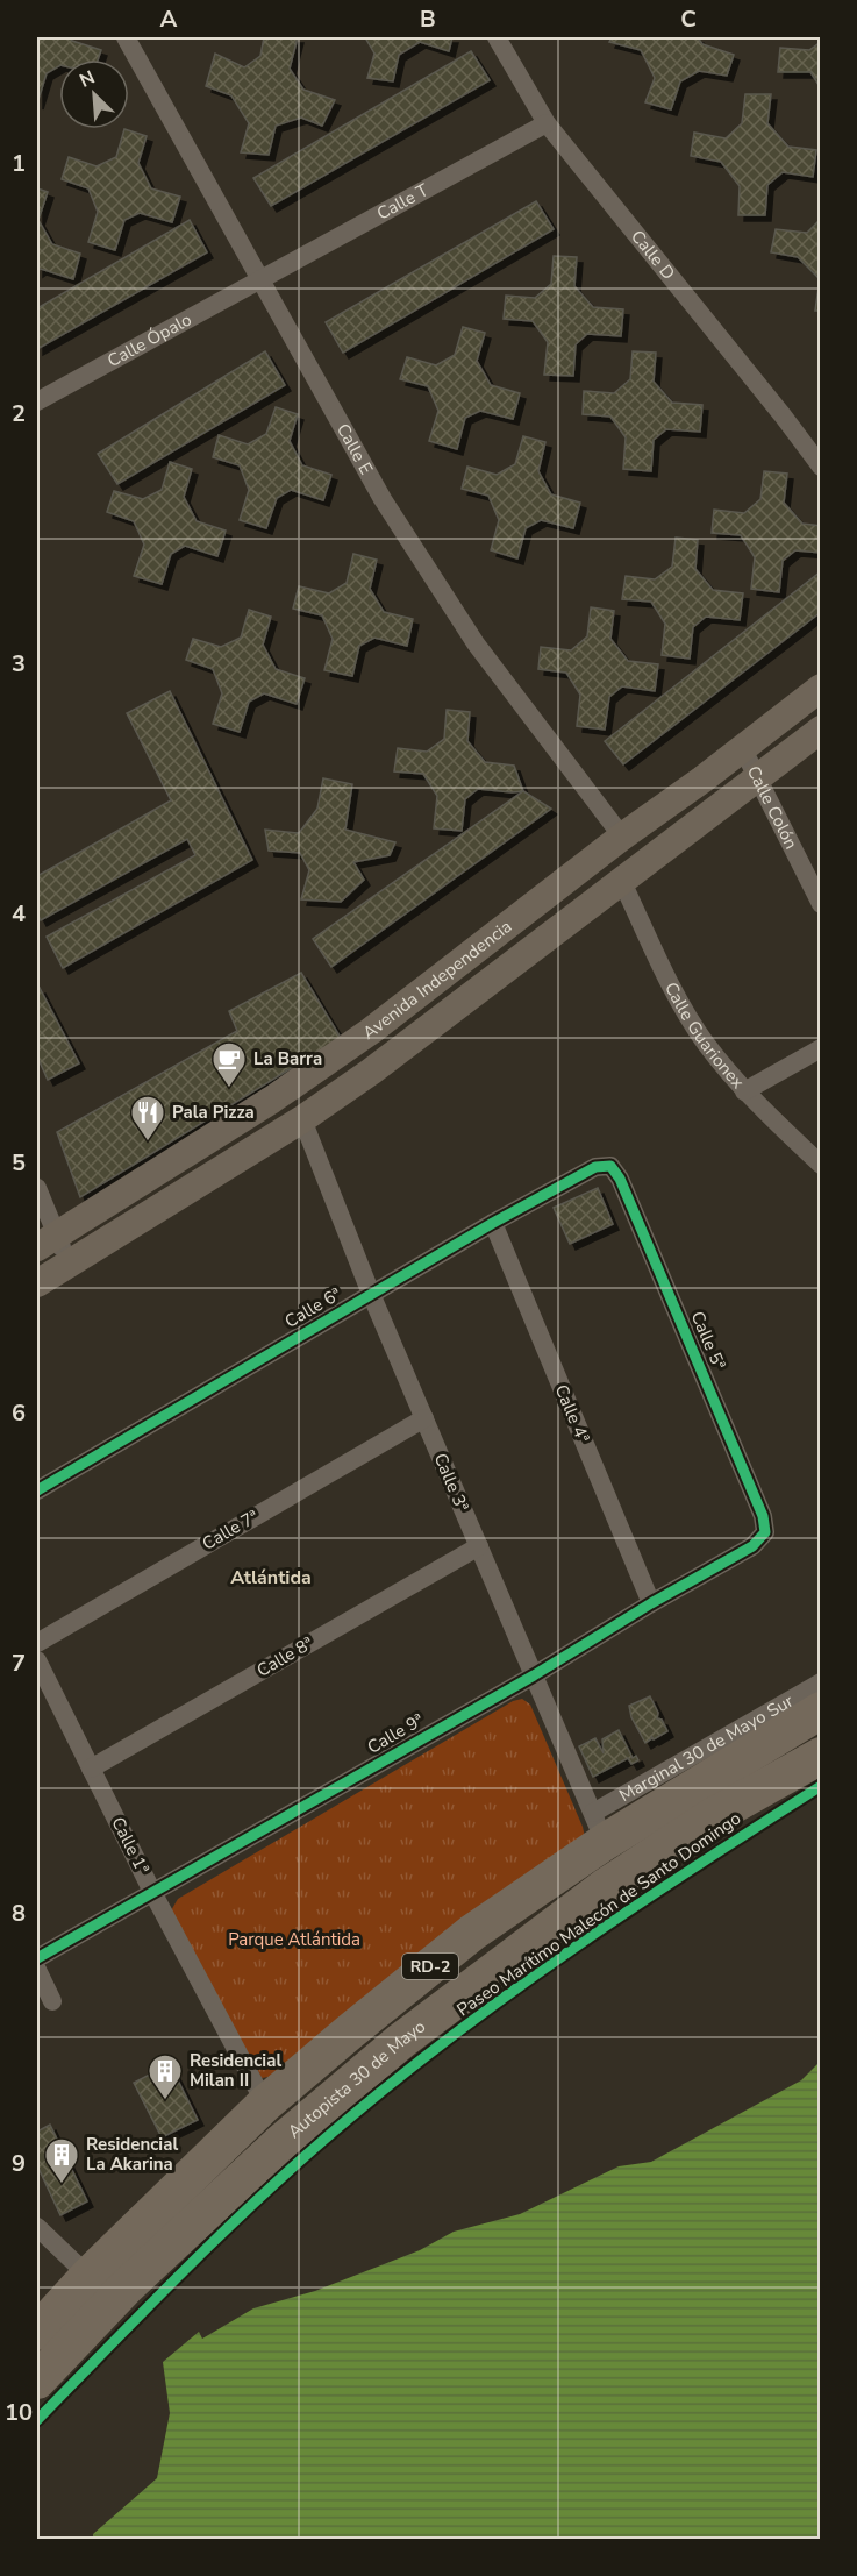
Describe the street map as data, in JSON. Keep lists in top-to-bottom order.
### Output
{
  "streets": {
    "highway": ["RD-2", "Autopista 30 de Mayo"],
    "main road": ["Avenida Independencia"],
    "street": [
      "Calle T",
      "Calle D",
      "Calle Ópalo",
      "Calle E",
      "Calle Colón",
      "Calle Guarionex",
      "Calle 6ª",
      "Calle 5ª",
      "Calle 4ª",
      "Calle 3ª",
      "Calle 7ª",
      "Calle 8ª",
      "Calle 9ª",
      "Marginal 30 de Mayo Sur",
      "Calle 1ª"
    ],
    "cycle path": ["Paseo Marítimo Malecón de Santo Domingo"]
  },
  "crossings": [
    ["Calle T", "Calle D"],
    ["Calle T", "Calle Ópalo"],
    ["Calle T", "Calle E"],
    ["Calle Ópalo", "Calle E"],
    ["Calle E", "Avenida Independencia"],
    ["Calle Colón", "Avenida Independencia"],
    ["Avenida Independencia", "Calle Guarionex"],
    ["Avenida Independencia", "Calle 3ª"],
    ["Calle 6ª", "Calle 5ª"],
    ["Calle 6ª", "Calle 4ª"],
    ["Calle 6ª", "Calle 3ª"],
    ["Calle 5ª", "Calle 9ª"],
    ["Calle 4ª", "Calle 9ª"],
    ["Calle 3ª", "Calle 7ª"],
    ["Calle 3ª", "Calle 8ª"],
    ["Calle 3ª", "Calle 9ª"],
    ["Calle 3ª", "Marginal 30 de Mayo Sur"],
    ["Calle 3ª", "RD-2"],
    ["Calle 8ª", "Calle 1ª"],
    ["Calle 9ª", "Calle 1ª"],
    ["Marginal 30 de Mayo Sur", "RD-2"],
    ["Calle 1ª", "RD-2"]
  ],
  "districts": ["Atlántida"],
  "parks": ["Parque Atlántida"],
  "places": {
    "cafe": ["La Barra"],
    "restaurant": ["Pala Pizza"],
    "building": ["Residencial Milan II", "Residencial La Akarina"]
  },
  "north": "top left",
  "grid": {
    "columns": ["A", "B", "C"],
    "rows": [
      "1",
      "2",
      "3",
      "4",
      "5",
      "6",
      "7",
      "8",
      "9",
      "10"
    ]
  }
}
